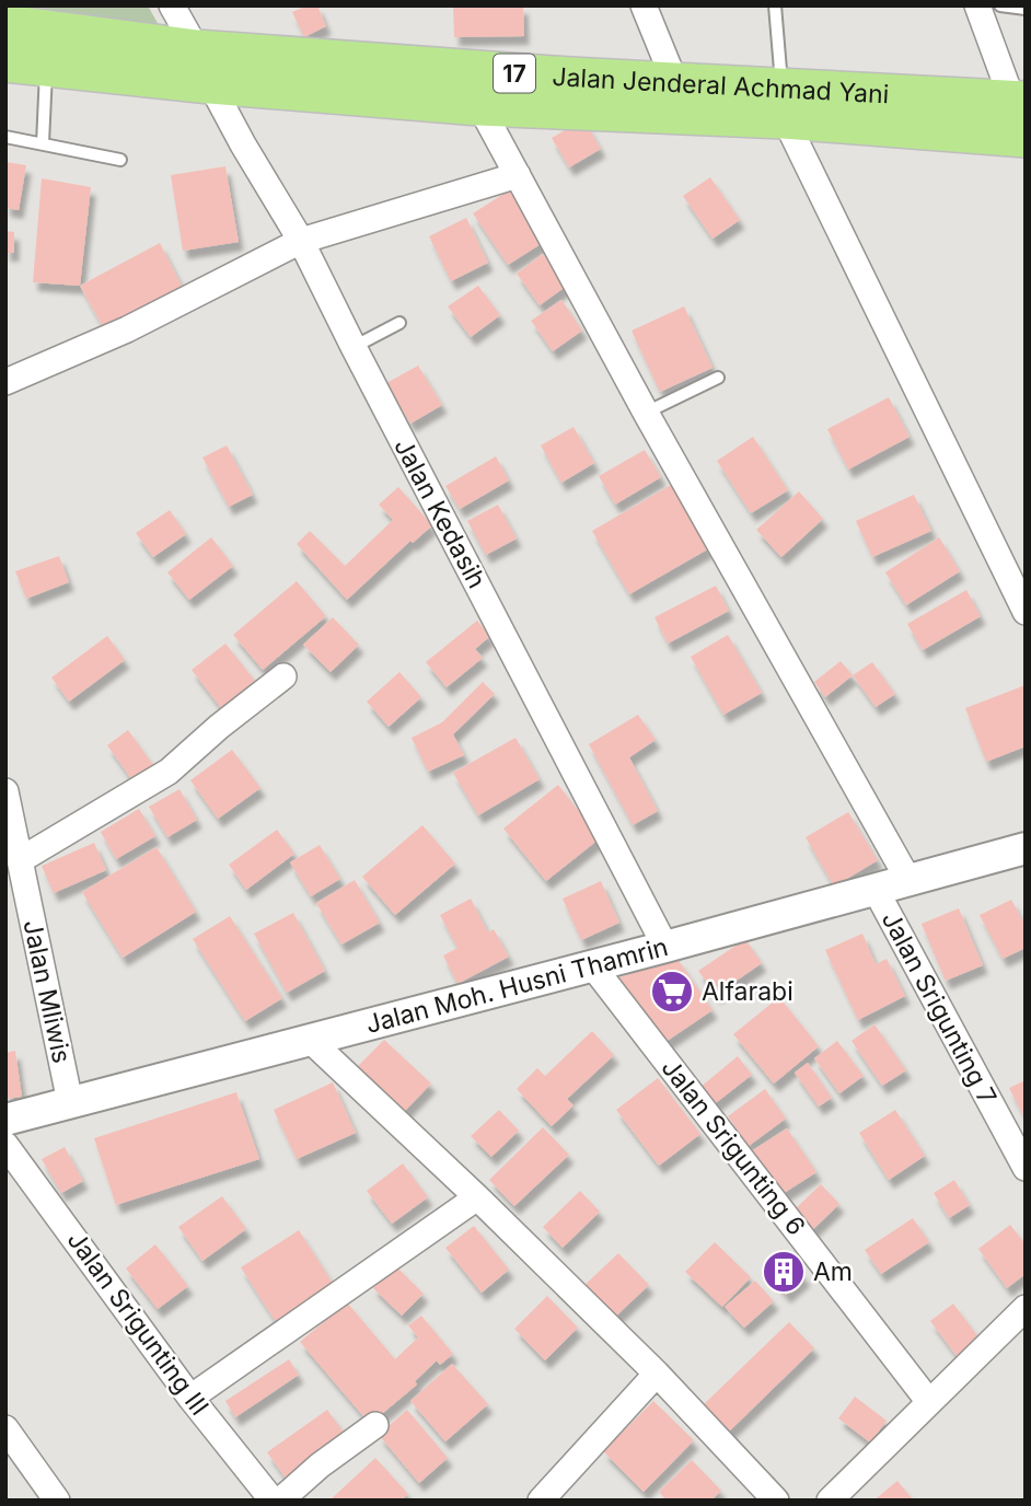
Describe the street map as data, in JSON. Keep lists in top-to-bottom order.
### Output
{
  "streets": {
    "highway": ["17", "Jalan Jenderal Achmad Yani"],
    "street": [
      "Jalan Kedasih",
      "Jalan Moh. Husni Thamrin",
      "Jalan Mliwis",
      "Jalan Srigunting 7",
      "Jalan Srigunting 6",
      "Jalan Srigunting III"
    ]
  },
  "crossings": [
    ["Jalan Jenderal Achmad Yani", "Jalan Kedasih"],
    ["Jalan Kedasih", "Jalan Moh. Husni Thamrin"],
    ["Jalan Moh. Husni Thamrin", "Jalan Mliwis"],
    ["Jalan Moh. Husni Thamrin", "Jalan Srigunting 7"],
    ["Jalan Moh. Husni Thamrin", "Jalan Srigunting 6"]
  ],
  "places": {
    "supermarket": ["Alfarabi"],
    "building": ["Am"]
  }
}
